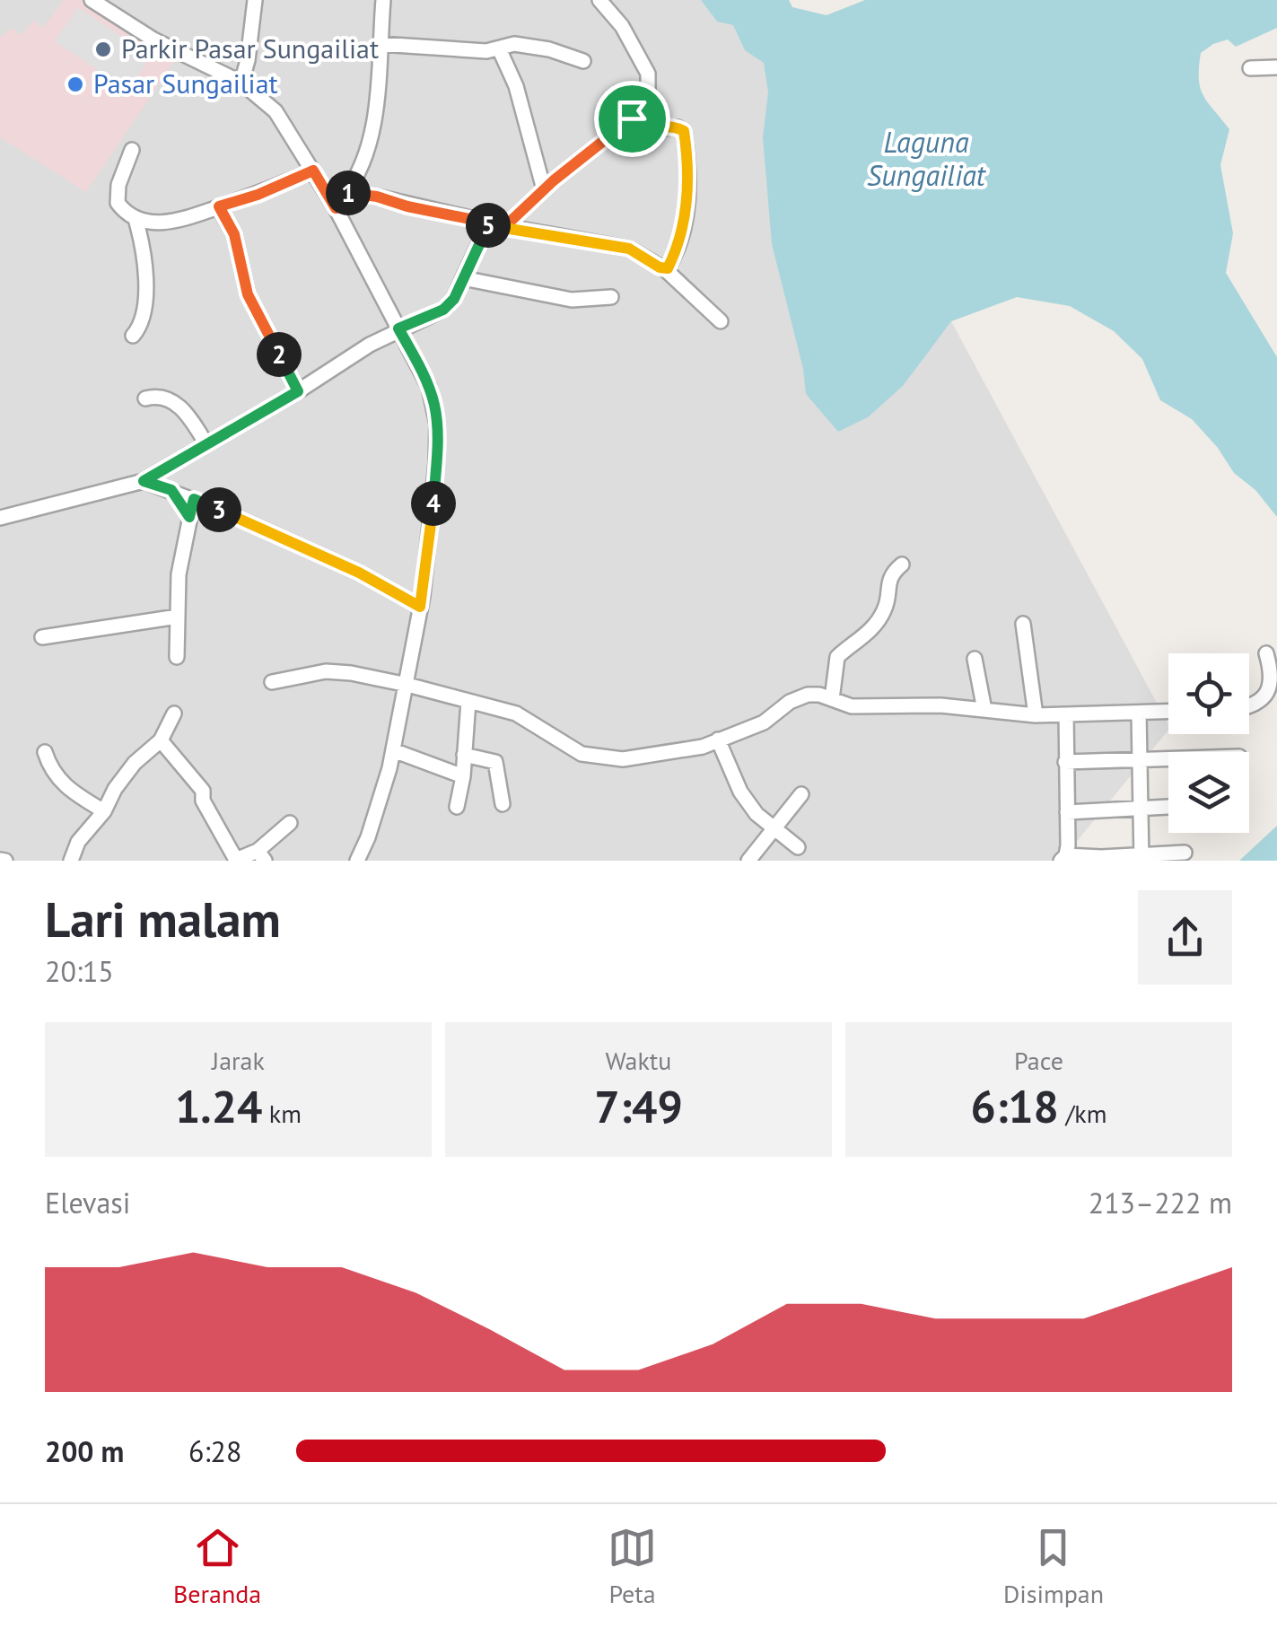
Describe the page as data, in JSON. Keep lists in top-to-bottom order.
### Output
{
  "water": ["Laguna Sungailiat"],
  "places": ["Parkir Pasar Sungailiat", "Pasar Sungailiat"],
  "page": {
    "pins": [
      "1",
      "5",
      "2",
      "4",
      "3"
    ],
    "heading": ["Lari malam", "20:15"],
    "stats": [
      ["Jarak", "1.24 km"],
      ["Waktu", "7:49"],
      ["Pace", "6:18 /km"]
    ],
    "chart": ["Elevasi", "213–222 m"],
    "list": [
      {
        "name": "200 m",
        "note": "6:28"
      }
    ],
    "tabs": ["Beranda", "Peta", "Disimpan"]
  }
}
